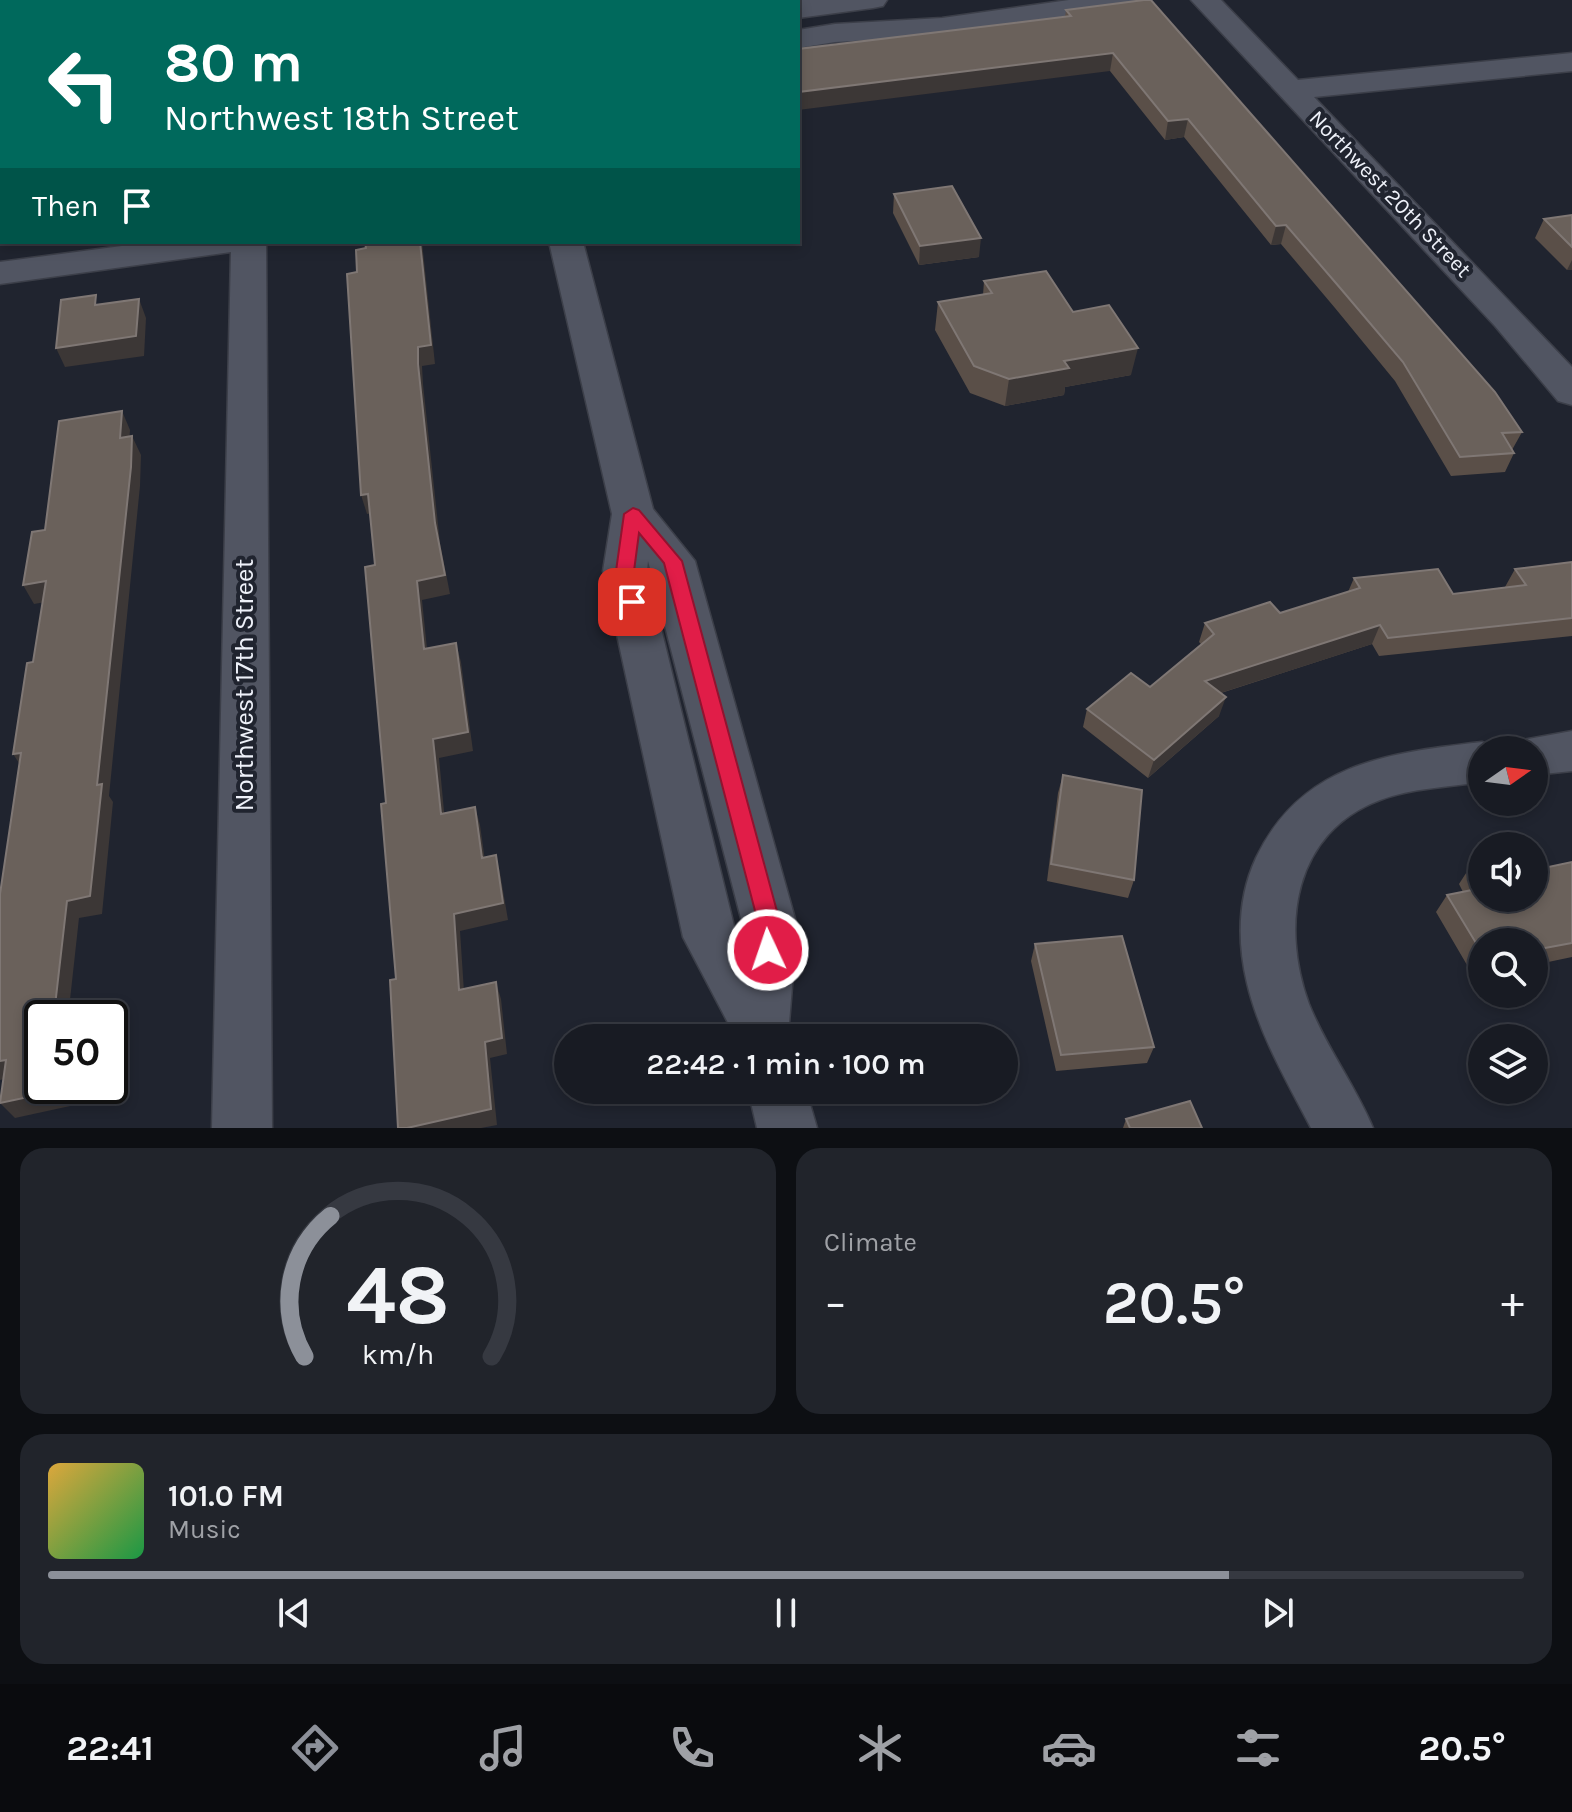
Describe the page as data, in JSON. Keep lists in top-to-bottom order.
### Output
{
  "streets": {
    "street": ["Northwest 20th Street", "Northwest 17th Street"]
  },
  "north": "right",
  "page": {
    "turn": ["80 m", "Northwest 18th Street"],
    "then": "Then",
    "limit": "50",
    "trip": "22:42 · 1 min · 100 m",
    "tile": "Climate",
    "heat": ["−", "20.5°", "+"],
    "song": ["101.0 FM", "Music"],
    "tabs": ["22:41", "20.5°"],
    "gauge": ["48", "km/h"]
  }
}
